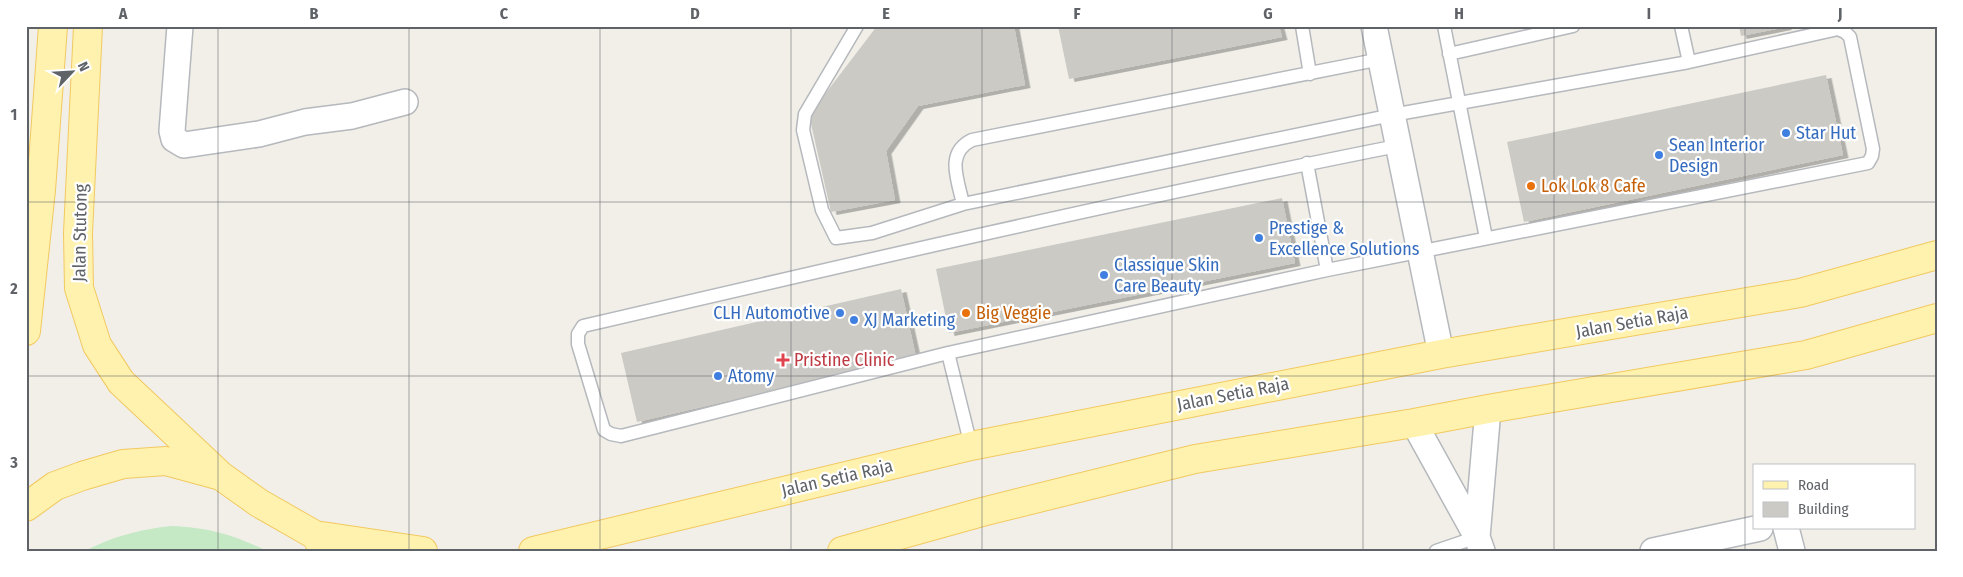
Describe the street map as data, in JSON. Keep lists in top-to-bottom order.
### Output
{
  "streets": {
    "main road": ["Jalan Stutong", "Jalan Setia Raja"]
  },
  "places": {
    "other": [
      "Star Hut",
      "Sean Interior Design",
      "Lok Lok 8 Cafe",
      "Prestige & Excellence Solutions",
      "Classique Skin Care Beauty",
      "CLH Automotive",
      "Big Veggie",
      "XJ Marketing",
      "Atomy"
    ],
    "health": ["Pristine Clinic"]
  },
  "legend": ["Road", "Building"],
  "north": "top right",
  "grid": {
    "columns": [
      "A",
      "B",
      "C",
      "D",
      "E",
      "F",
      "G",
      "H",
      "I",
      "J"
    ],
    "rows": ["1", "2", "3"]
  }
}
